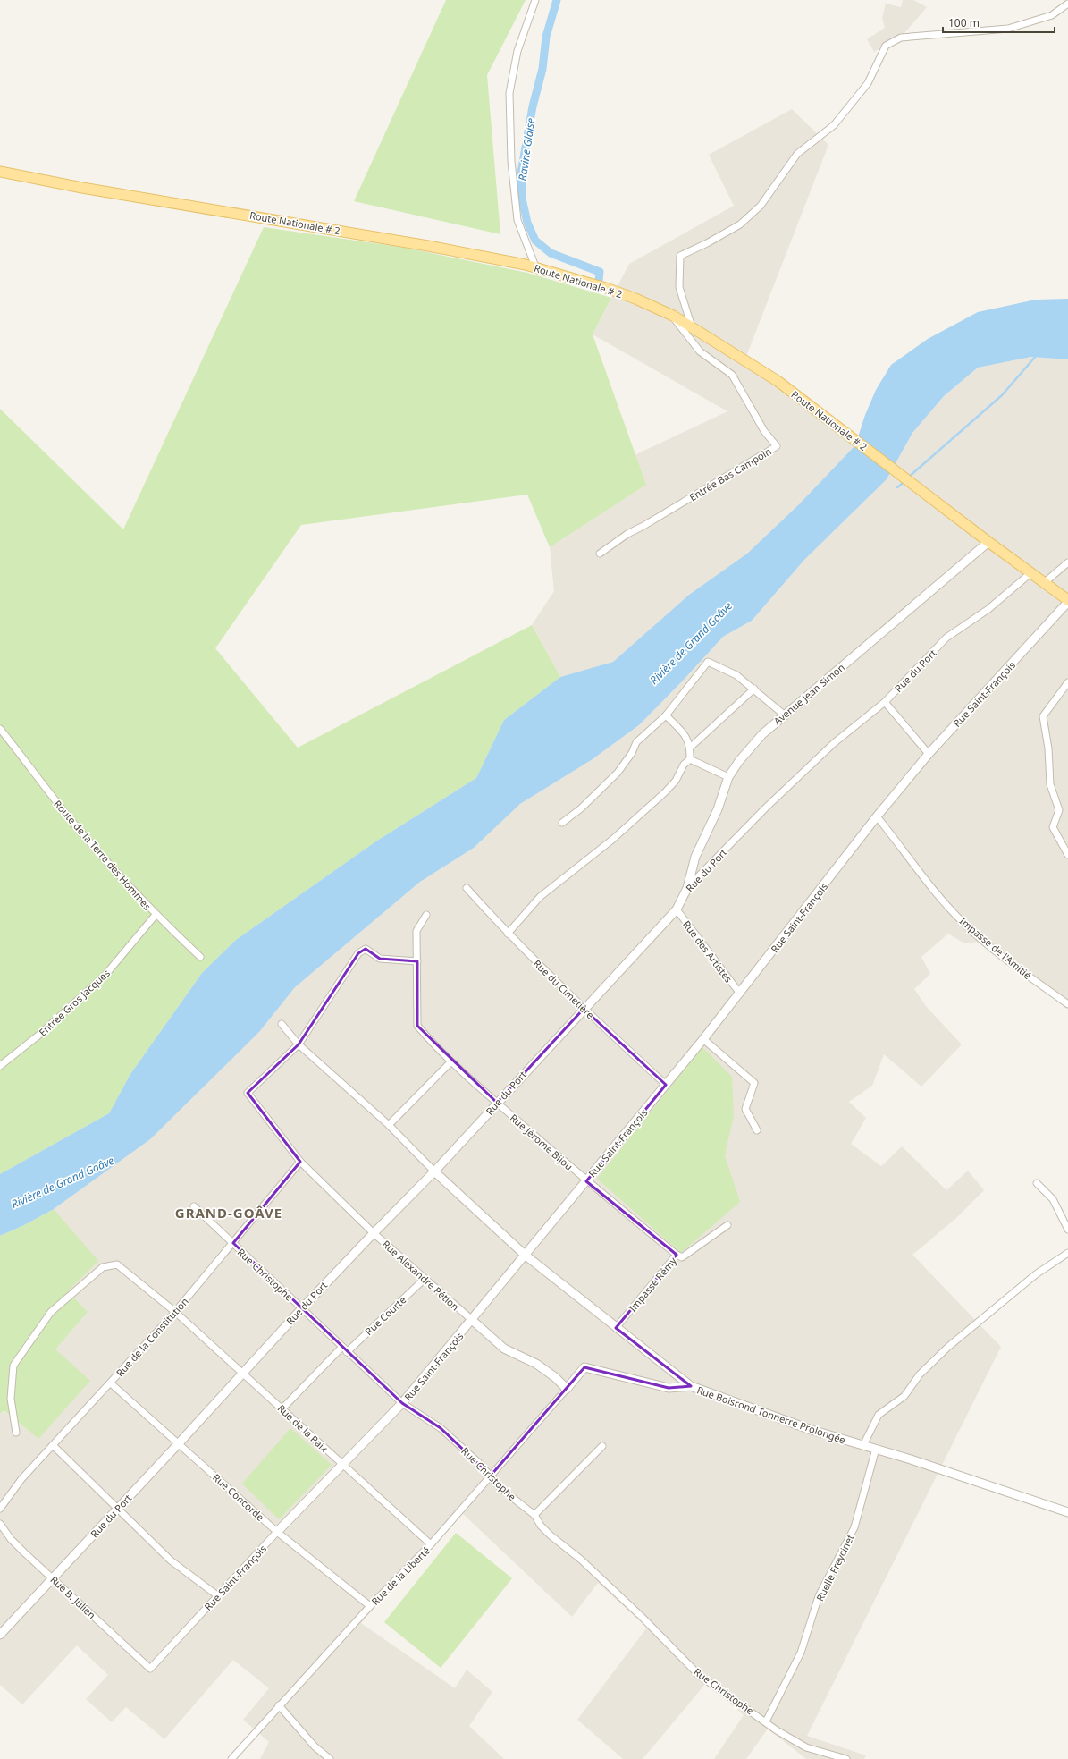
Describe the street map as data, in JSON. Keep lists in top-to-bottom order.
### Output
{
  "streets": {
    "main road": ["Route Nationale # 2"],
    "street": [
      "Entrée Bas Campoin",
      "Rue du Port",
      "Avenue Jean Simon",
      "Rue Saint-François",
      "Route de la Terre des Hommes",
      "Impasse de l'Amitié",
      "Rue des Artistes",
      "Rue du Cimetière",
      "Entrée Gros Jacques",
      "Rue Jérome Bijou",
      "Rue Christophe",
      "Rue Alexandre Pétion",
      "Impasse Rémy",
      "Rue Courte",
      "Rue de la Constitution",
      "Rue Boisrond Tonnerre Prolongée",
      "Rue de la Paix",
      "Rue Concorde",
      "Ruelle Freycinet",
      "Rue de la Liberté",
      "Rue B. Julien"
    ]
  },
  "crossings": [
    ["Route Nationale # 2", "Entrée Bas Campoin"],
    ["Route Nationale # 2", "Rue du Port"],
    ["Route Nationale # 2", "Avenue Jean Simon"],
    ["Route Nationale # 2", "Rue Saint-François"],
    ["Rue du Port", "Avenue Jean Simon"],
    ["Rue du Port", "Rue des Artistes"],
    ["Rue du Port", "Rue du Cimetière"],
    ["Rue du Port", "Rue Jérome Bijou"],
    ["Rue du Port", "Rue Christophe"],
    ["Rue du Port", "Rue Alexandre Pétion"],
    ["Rue du Port", "Rue Boisrond Tonnerre Prolongée"],
    ["Rue du Port", "Rue de la Paix"],
    ["Rue du Port", "Rue Concorde"],
    ["Rue du Port", "Rue B. Julien"],
    ["Rue Saint-François", "Impasse de l'Amitié"],
    ["Rue Saint-François", "Rue des Artistes"],
    ["Rue Saint-François", "Rue du Cimetière"],
    ["Rue Saint-François", "Rue Jérome Bijou"],
    ["Rue Saint-François", "Rue Christophe"],
    ["Rue Saint-François", "Rue Alexandre Pétion"],
    ["Rue Saint-François", "Rue Boisrond Tonnerre Prolongée"],
    ["Rue Saint-François", "Rue de la Paix"],
    ["Rue Saint-François", "Rue Concorde"],
    ["Rue Saint-François", "Rue B. Julien"],
    ["Route de la Terre des Hommes", "Entrée Gros Jacques"],
    ["Rue Jérome Bijou", "Impasse Rémy"],
    ["Rue Christophe", "Rue Courte"],
    ["Rue Christophe", "Rue de la Constitution"],
    ["Rue Christophe", "Ruelle Freycinet"],
    ["Rue Christophe", "Rue de la Liberté"],
    ["Rue Alexandre Pétion", "Rue Courte"],
    ["Rue Alexandre Pétion", "Rue de la Constitution"],
    ["Rue Alexandre Pétion", "Rue de la Liberté"],
    ["Impasse Rémy", "Rue Boisrond Tonnerre Prolongée"],
    ["Rue Courte", "Rue de la Paix"],
    ["Rue de la Constitution", "Rue de la Paix"],
    ["Rue de la Constitution", "Rue Concorde"],
    ["Rue Boisrond Tonnerre Prolongée", "Ruelle Freycinet"],
    ["Rue de la Paix", "Rue de la Liberté"],
    ["Rue Concorde", "Rue de la Liberté"]
  ],
  "districts": ["GRAND-GOÂVE"],
  "water": ["Ravine Glaise", "Rivière de Grand Goâve"],
  "scale_bar": "100 m"
}
